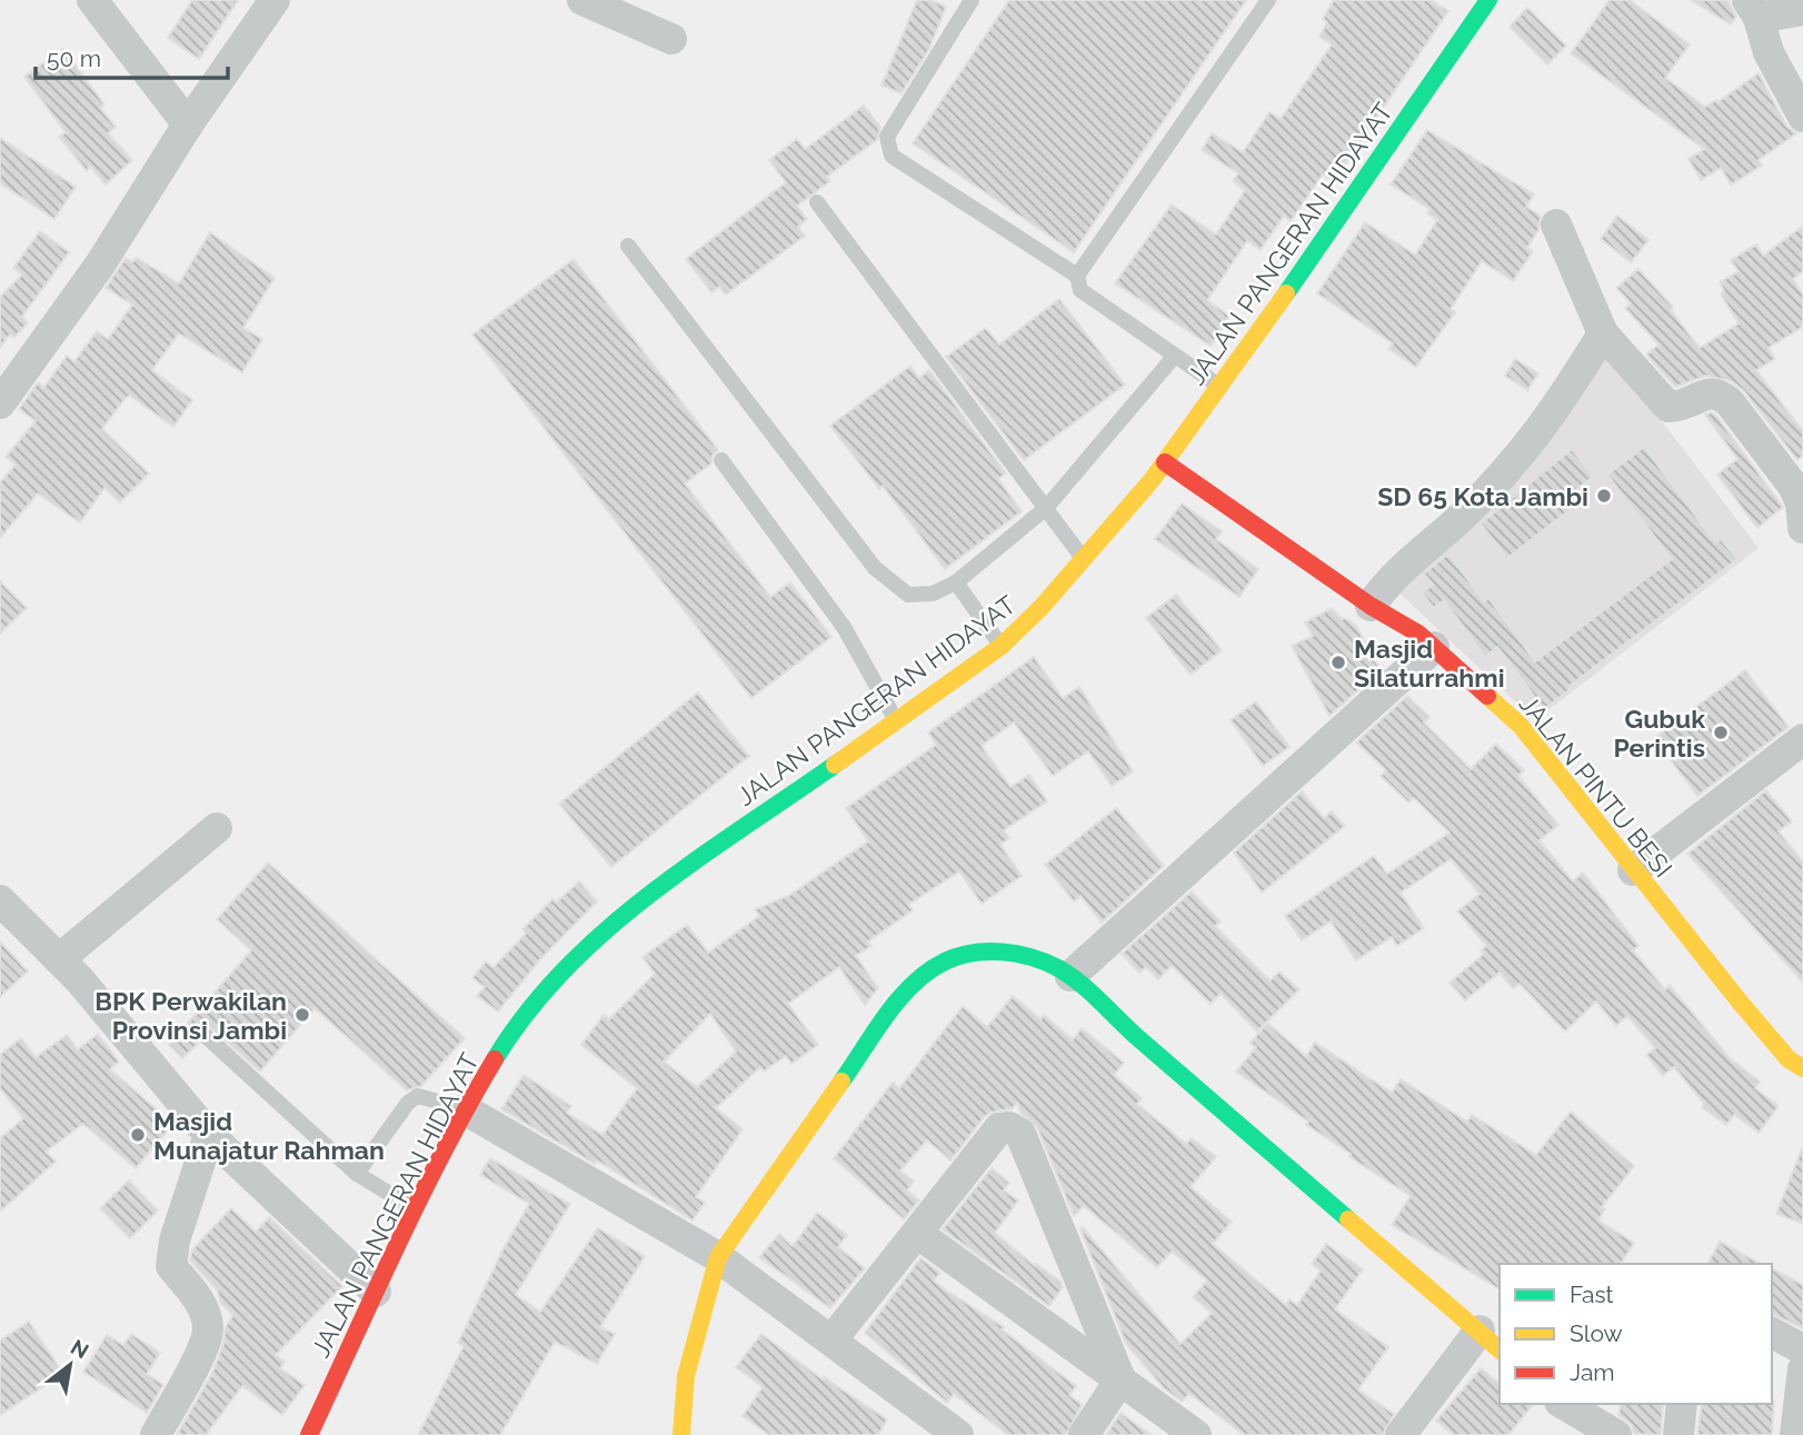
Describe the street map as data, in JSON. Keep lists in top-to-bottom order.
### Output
{
  "streets": {
    "main road": ["JALAN PANGERAN HIDAYAT", "JALAN PINTU BESI"]
  },
  "crossings": [
    ["JALAN PANGERAN HIDAYAT", "JALAN PINTU BESI"]
  ],
  "places": [
    "SD 65 Kota Jambi",
    "Masjid Silaturrahmi",
    "Gubuk Perintis",
    "BPK Perwakilan Provinsi Jambi",
    "Masjid Munajatur Rahman"
  ],
  "legend": ["Fast", "Slow", "Jam"],
  "scale_bar": "50 m",
  "north": "top right"
}
